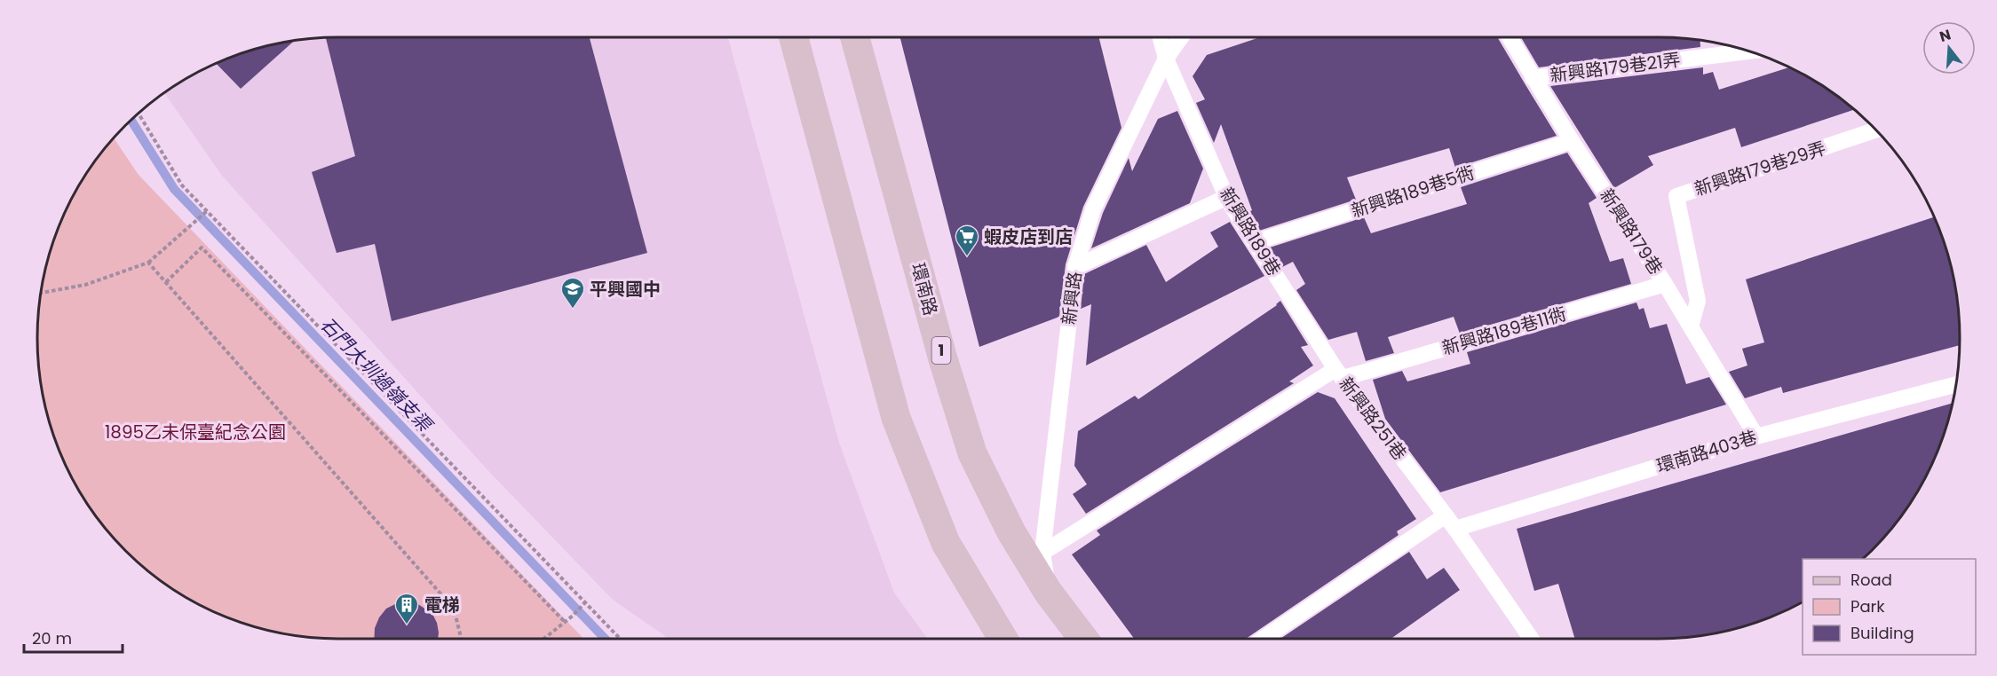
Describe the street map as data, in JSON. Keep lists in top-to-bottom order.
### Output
{
  "streets": {
    "main road": ["環南路", "1"],
    "lane": [
      "新興路179巷21弄",
      "新興路179巷29弄",
      "新興路189巷5衖",
      "新興路189巷",
      "新興路179巷",
      "新興路",
      "新興路189巷11衖",
      "新興路251巷",
      "環南路403巷"
    ]
  },
  "crossings": [
    ["新興路179巷21弄", "新興路179巷"],
    ["新興路179巷29弄", "新興路179巷"],
    ["新興路189巷5衖", "新興路189巷"],
    ["新興路189巷5衖", "新興路179巷"],
    ["新興路189巷", "新興路"],
    ["新興路189巷", "新興路189巷11衖"],
    ["新興路189巷", "新興路251巷"],
    ["新興路179巷", "新興路189巷11衖"],
    ["新興路179巷", "環南路403巷"],
    ["環南路", "新興路"],
    ["新興路", "新興路251巷"],
    ["新興路189巷11衖", "新興路251巷"],
    ["新興路251巷", "環南路403巷"]
  ],
  "water": ["石門大圳過嶺支渠"],
  "parks": ["1895乙未保臺紀念公園"],
  "places": {
    "supermarket": ["蝦皮店到店"],
    "school or university": ["平興國中"],
    "building": ["電梯"]
  },
  "legend": ["Road", "Park", "Building"],
  "scale_bar": "20 m",
  "north": "top"
}
